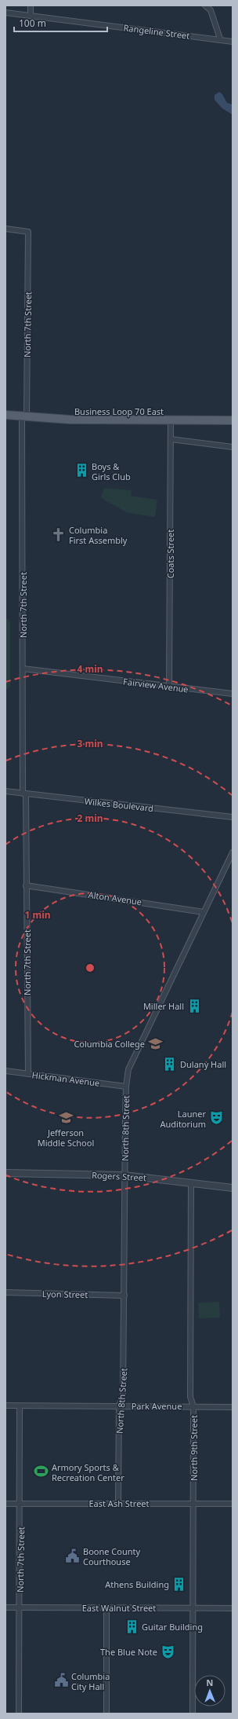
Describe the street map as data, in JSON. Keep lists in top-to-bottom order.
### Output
{
  "streets": {
    "main road": ["Business Loop 70 East"],
    "street": [
      "Rangeline Street",
      "North 7th Street",
      "Coats Street",
      "Fairview Avenue",
      "Wilkes Boulevard",
      "Alton Avenue",
      "Hickman Avenue",
      "North 8th Street",
      "Rogers Street",
      "Lyon Street",
      "Park Avenue",
      "North 9th Street",
      "East Ash Street",
      "East Walnut Street"
    ]
  },
  "crossings": [
    ["North 7th Street", "Business Loop 70 East"],
    ["North 7th Street", "Fairview Avenue"],
    ["North 7th Street", "Wilkes Boulevard"],
    ["North 7th Street", "Alton Avenue"],
    ["North 7th Street", "Hickman Avenue"],
    ["North 7th Street", "Park Avenue"],
    ["North 7th Street", "East Ash Street"],
    ["North 7th Street", "East Walnut Street"],
    ["Business Loop 70 East", "Coats Street"],
    ["Coats Street", "Fairview Avenue"],
    ["Alton Avenue", "North 8th Street"],
    ["Hickman Avenue", "North 8th Street"],
    ["North 8th Street", "Rogers Street"],
    ["North 8th Street", "Lyon Street"],
    ["North 8th Street", "Park Avenue"],
    ["North 8th Street", "East Ash Street"],
    ["Rogers Street", "North 9th Street"],
    ["Park Avenue", "North 9th Street"],
    ["North 9th Street", "East Ash Street"],
    ["North 9th Street", "East Walnut Street"]
  ],
  "places": {
    "building": [
      "Boys & Girls Club",
      "Miller Hall",
      "Dulany Hall",
      "Athens Building",
      "Guitar Building"
    ],
    "church": ["Columbia First Assembly"],
    "school or university": ["Columbia College", "Jefferson Middle School"],
    "theatre": ["Launer Auditorium", "The Blue Note"],
    "sports": ["Armory Sports & Recreation Center"],
    "public building": ["Boone County Courthouse", "Columbia City Hall"]
  },
  "scale_bar": "100 m",
  "north": "top",
  "rings": [
    "4 min",
    "3 min",
    "2 min",
    "1 min"
  ]
}
